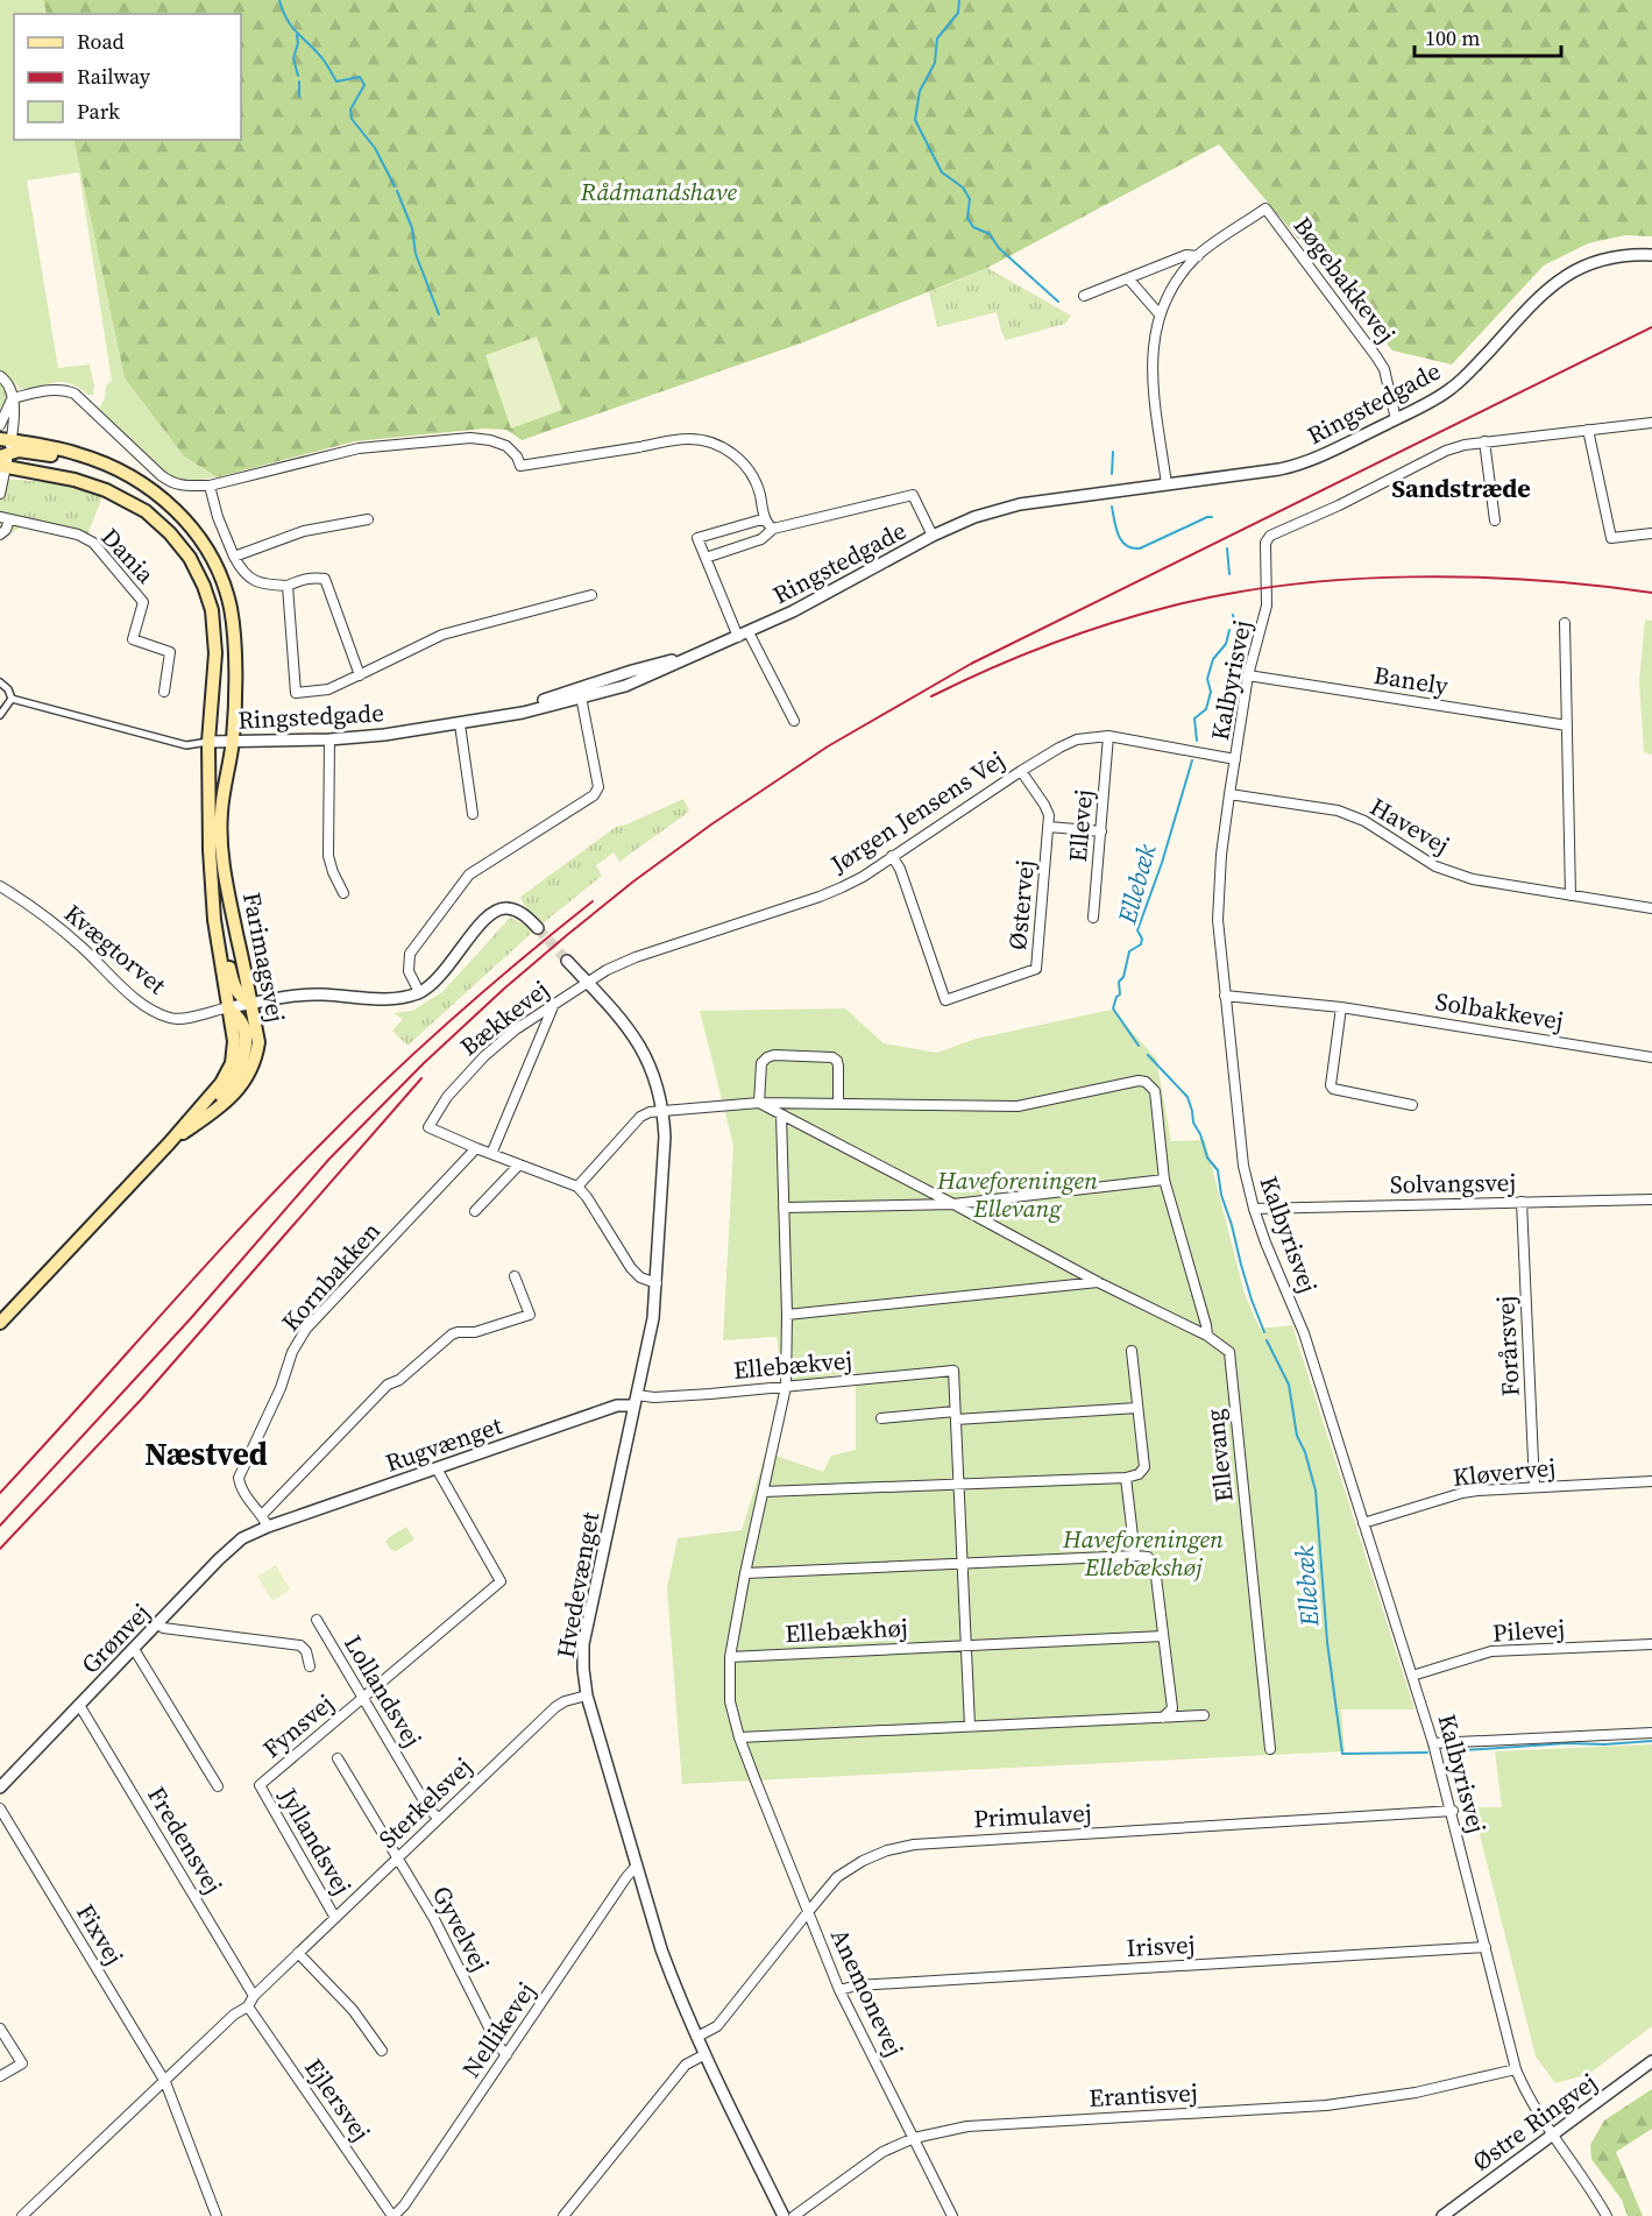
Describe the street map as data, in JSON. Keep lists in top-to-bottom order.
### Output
{
  "streets": {
    "main road": ["Farimagsvej"],
    "street": [
      "Bøgebakkevej",
      "Ringstedgade",
      "Dania",
      "Kalbyrisvej",
      "Banely",
      "Jørgen Jensens Vej",
      "Ellevej",
      "Havevej",
      "Østervej",
      "Kvægtorvet",
      "Solbakkevej",
      "Bækkevej",
      "Solvangsvej",
      "Kornbakken",
      "Forårsvej",
      "Ellebækvej",
      "Rugvænget",
      "Ellevang",
      "Kløvervej",
      "Hvedevænget",
      "Ellebækhøj",
      "Pilevej",
      "Grønvej",
      "Lollandsvej",
      "Fynsvej",
      "Sterkelsvej",
      "Primulavej",
      "Fredensvej",
      "Jyllandsvej",
      "Gyvelvej",
      "Fixvej",
      "Irisvej",
      "Anemonevej",
      "Nellikevej",
      "Erantisvej",
      "Ejlersvej",
      "Østre Ringvej"
    ]
  },
  "crossings": [
    ["Bøgebakkevej", "Ringstedgade"],
    ["Ringstedgade", "Farimagsvej"],
    ["Kalbyrisvej", "Banely"],
    ["Kalbyrisvej", "Jørgen Jensens Vej"],
    ["Kalbyrisvej", "Havevej"],
    ["Kalbyrisvej", "Solbakkevej"],
    ["Kalbyrisvej", "Solvangsvej"],
    ["Kalbyrisvej", "Kløvervej"],
    ["Kalbyrisvej", "Pilevej"],
    ["Kalbyrisvej", "Primulavej"],
    ["Kalbyrisvej", "Irisvej"],
    ["Kalbyrisvej", "Erantisvej"],
    ["Kalbyrisvej", "Østre Ringvej"],
    ["Jørgen Jensens Vej", "Ellevej"],
    ["Jørgen Jensens Vej", "Østervej"],
    ["Jørgen Jensens Vej", "Bækkevej"],
    ["Jørgen Jensens Vej", "Hvedevænget"],
    ["Kvægtorvet", "Farimagsvej"],
    ["Bækkevej", "Kornbakken"],
    ["Bækkevej", "Hvedevænget"],
    ["Solvangsvej", "Forårsvej"],
    ["Kornbakken", "Rugvænget"],
    ["Kornbakken", "Grønvej"],
    ["Forårsvej", "Kløvervej"],
    ["Ellebækvej", "Rugvænget"],
    ["Ellebækvej", "Hvedevænget"],
    ["Rugvænget", "Hvedevænget"],
    ["Rugvænget", "Grønvej"],
    ["Rugvænget", "Fynsvej"],
    ["Hvedevænget", "Sterkelsvej"],
    ["Hvedevænget", "Primulavej"],
    ["Hvedevænget", "Nellikevej"],
    ["Grønvej", "Fredensvej"],
    ["Lollandsvej", "Fynsvej"],
    ["Lollandsvej", "Sterkelsvej"],
    ["Fynsvej", "Jyllandsvej"],
    ["Sterkelsvej", "Fredensvej"],
    ["Sterkelsvej", "Jyllandsvej"],
    ["Sterkelsvej", "Gyvelvej"],
    ["Sterkelsvej", "Fixvej"],
    ["Sterkelsvej", "Ejlersvej"],
    ["Primulavej", "Anemonevej"],
    ["Gyvelvej", "Nellikevej"],
    ["Irisvej", "Anemonevej"],
    ["Anemonevej", "Erantisvej"],
    ["Nellikevej", "Ejlersvej"]
  ],
  "districts": ["Sandstræde", "Næstved"],
  "water": ["Ellebæk"],
  "parks": ["Rådmandshave", "Haveforeningen Ellevang", "Haveforeningen Ellebækshøj"],
  "legend": ["Road", "Railway", "Park"],
  "scale_bar": "100 m"
}
